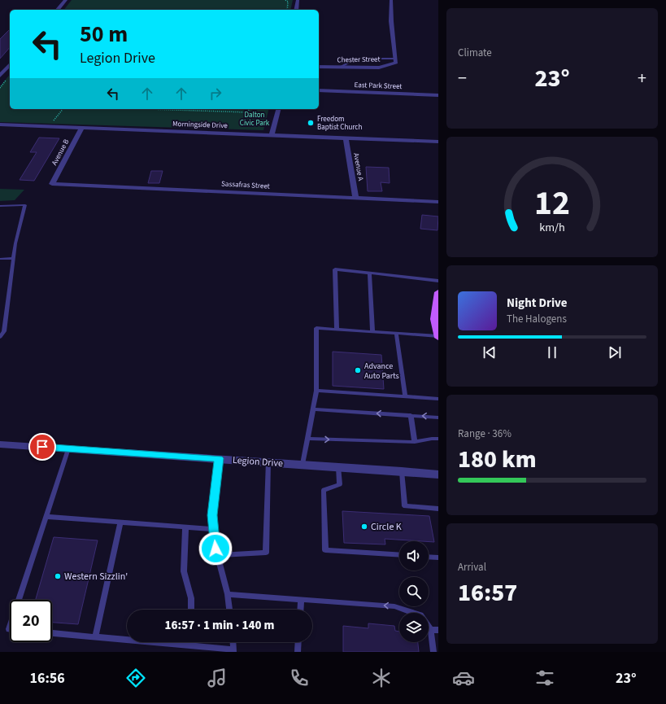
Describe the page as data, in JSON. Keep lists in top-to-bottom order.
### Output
{
  "streets": {
    "street": [
      "Chester Street",
      "East Park Street",
      "Morningside Drive",
      "Avenue B",
      "Avenue A",
      "Sassafras Street",
      "Legion Drive"
    ]
  },
  "crossings": [
    ["Morningside Drive", "Avenue B"],
    ["Morningside Drive", "Avenue A"],
    ["Avenue B", "Sassafras Street"],
    ["Avenue A", "Sassafras Street"]
  ],
  "parks": ["Dalton Civic Park"],
  "places": [
    "Freedom Baptist Church",
    "Advance Auto Parts",
    "Circle K",
    "Western Sizzlin'"
  ],
  "page": {
    "tile": [
      "Climate",
      ["Range · 36%", "180 km"],
      ["Arrival", "16:57"]
    ],
    "turn": ["50 m", "Legion Drive"],
    "heat": ["−", "23°", "+"],
    "song": ["Night Drive", "The Halogens"],
    "limit": "20",
    "trip": "16:57 · 1 min · 140 m",
    "tabs": ["16:56", "23°"],
    "gauge": ["12", "km/h"]
  }
}
